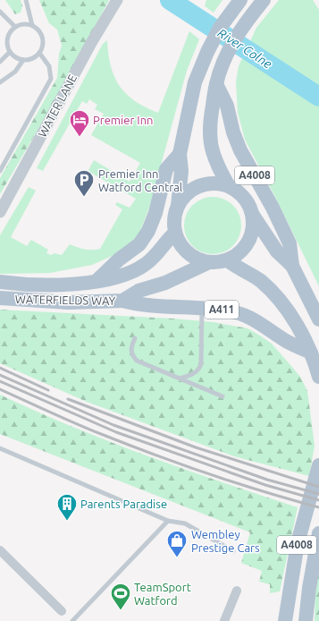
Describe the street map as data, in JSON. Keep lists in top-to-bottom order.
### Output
{
  "streets": {
    "main road": ["A4008", "WATERFIELDS WAY", "A411"],
    "street": ["WATER LANE"]
  },
  "crossings": [
    ["A4008", "WATERFIELDS WAY"],
    ["WATERFIELDS WAY", "A411"]
  ],
  "water": ["River Colne"],
  "places": {
    "hotel": ["Premier Inn"],
    "parking": ["Premier Inn Watford Central"],
    "building": ["Parents Paradise"],
    "shop": ["Wembley Prestige Cars"],
    "sports": ["TeamSport Watford"]
  }
}
